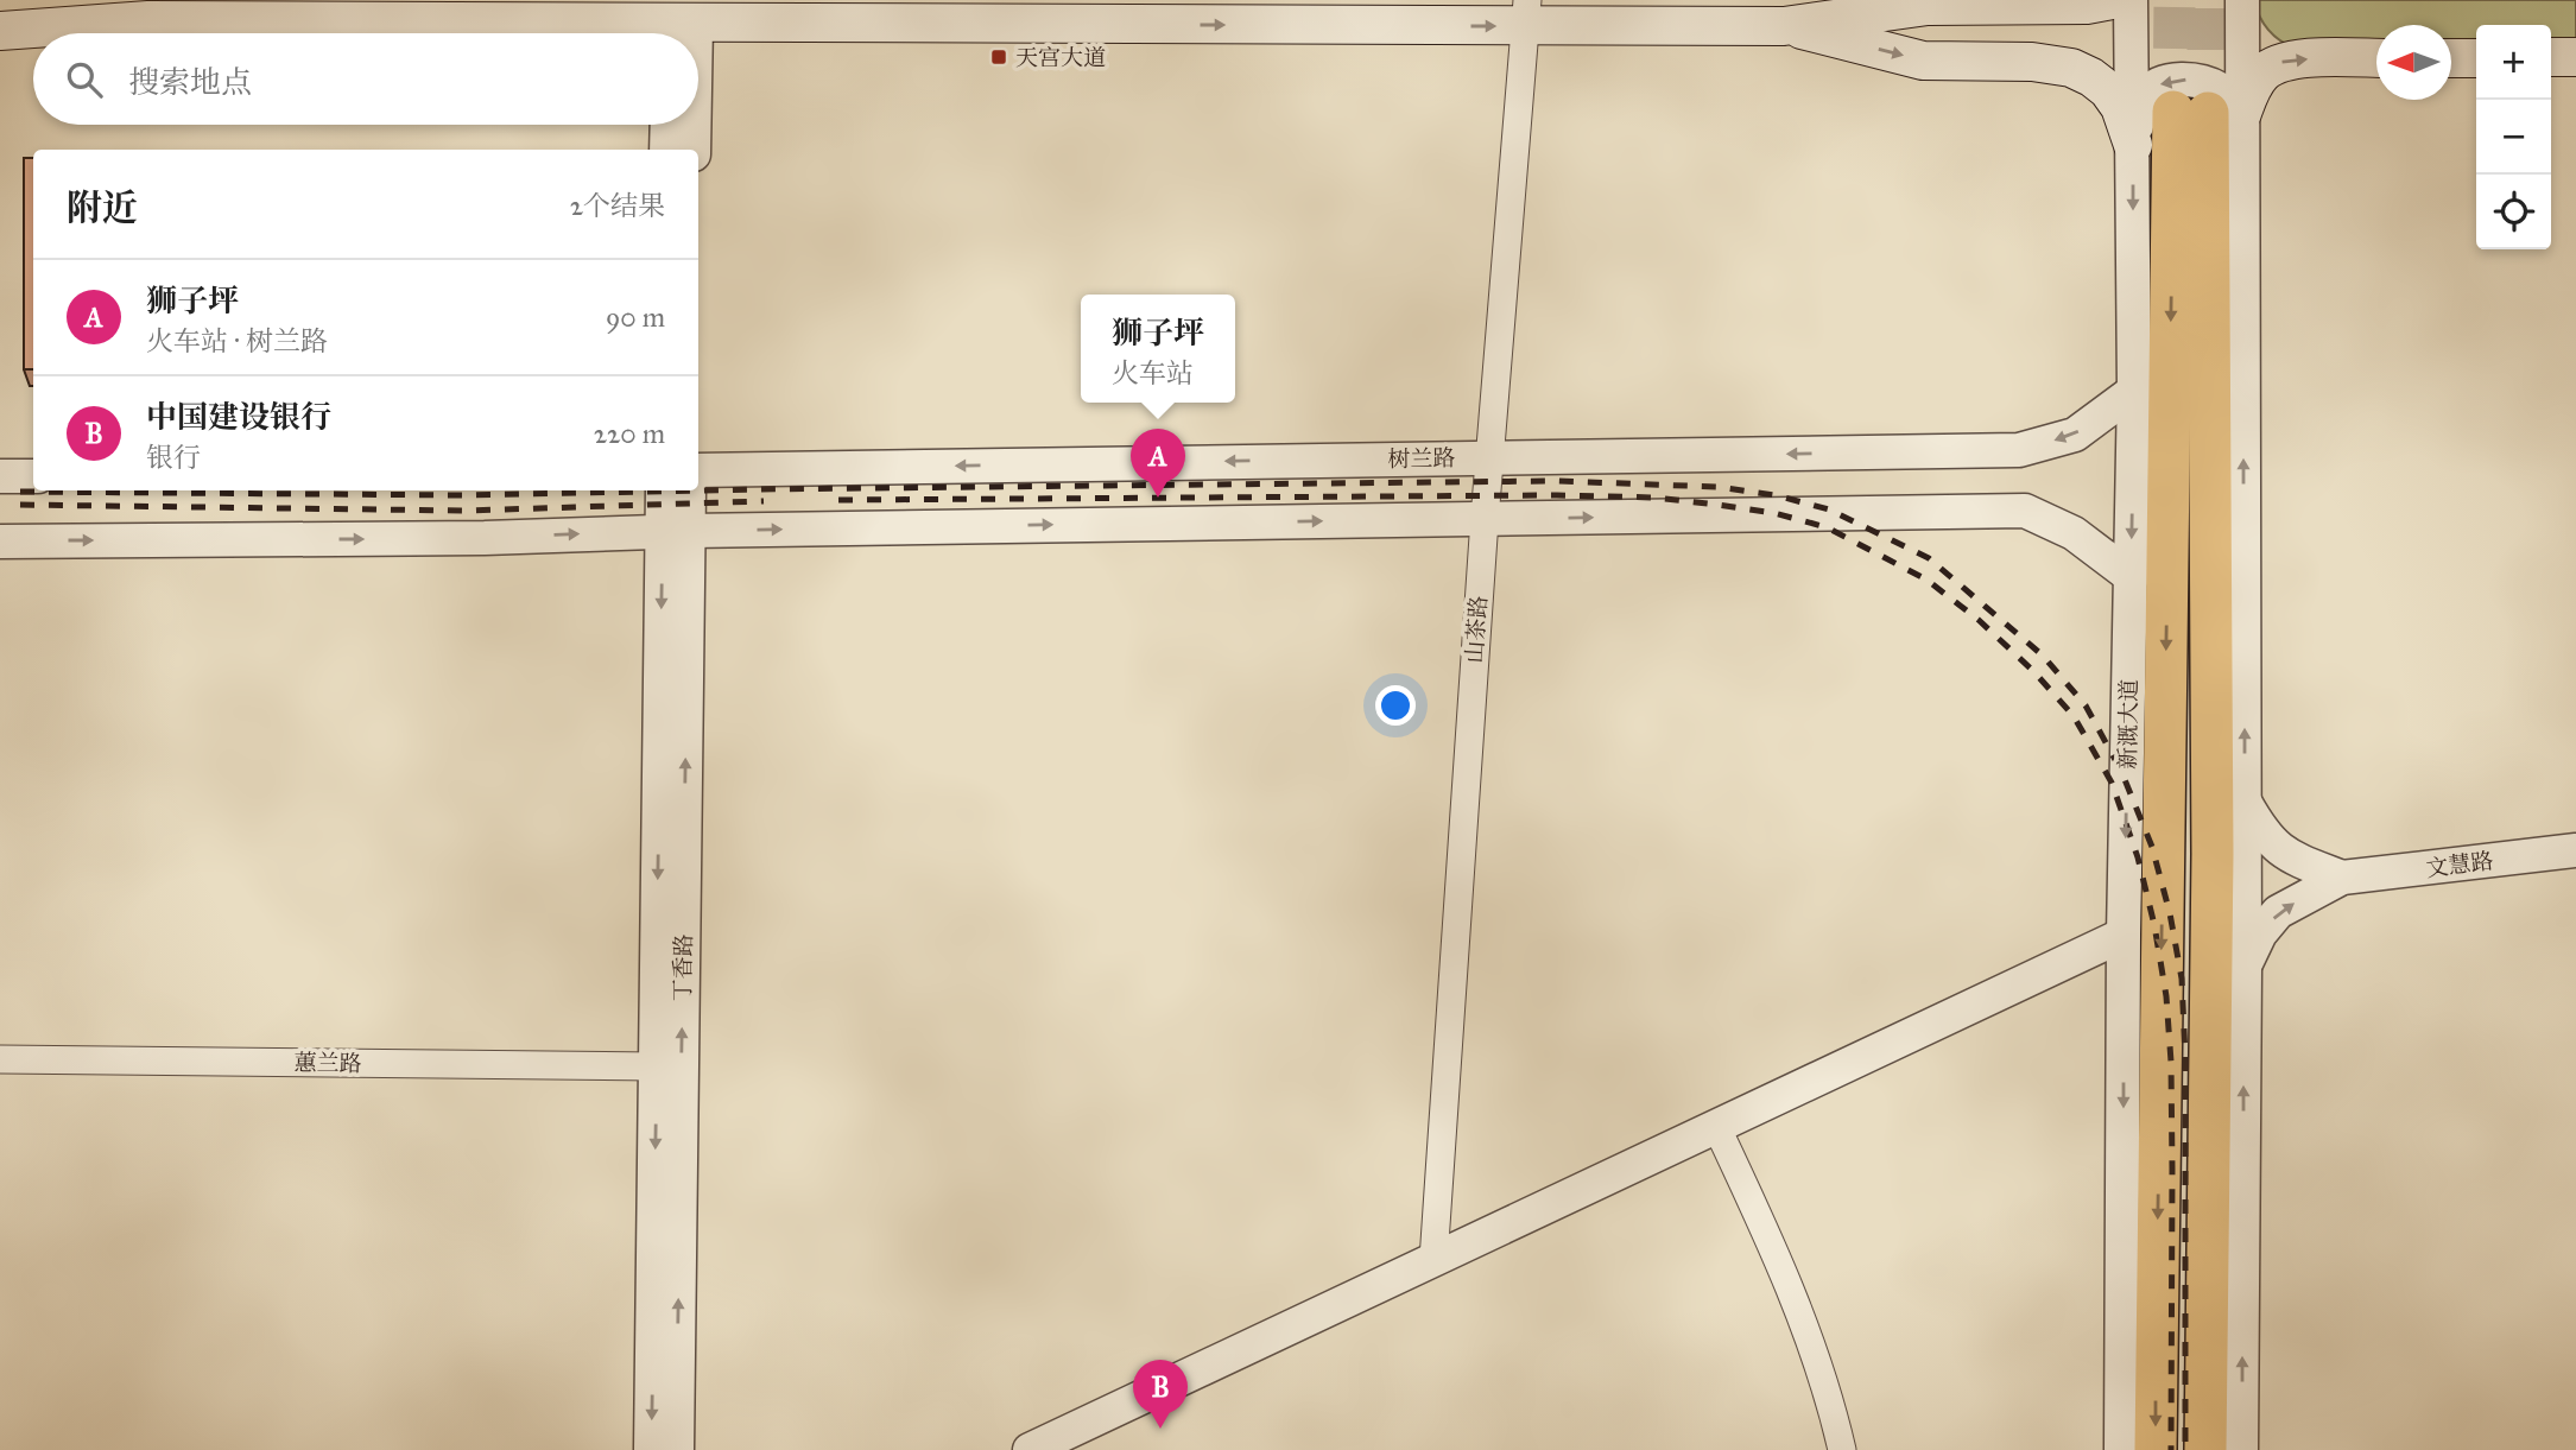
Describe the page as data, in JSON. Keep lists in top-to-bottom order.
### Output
{
  "streets": {
    "main road": ["新溉大道"],
    "street": [
      "树兰路",
      "山茶路",
      "文慧路",
      "丁香路",
      "蕙兰路"
    ]
  },
  "crossings": [
    ["树兰路", "山茶路"],
    ["树兰路", "新溉大道"],
    ["丁香路", "蕙兰路"]
  ],
  "places": {
    "transit": ["天宫大道"]
  },
  "north": "left",
  "page": {
    "map_buttons": ["+", "−"],
    "search": "搜索地点",
    "heading": ["附近", "2个结果"],
    "list": [
      {
        "mark": "A",
        "name": "狮子坪",
        "note": "火车站 · 树兰路",
        "value": "90 m"
      },
      {
        "mark": "B",
        "name": "中国建设银行",
        "note": "银行",
        "value": "220 m"
      }
    ],
    "popup": ["狮子坪", "火车站"],
    "pins": ["A", "B"]
  }
}
